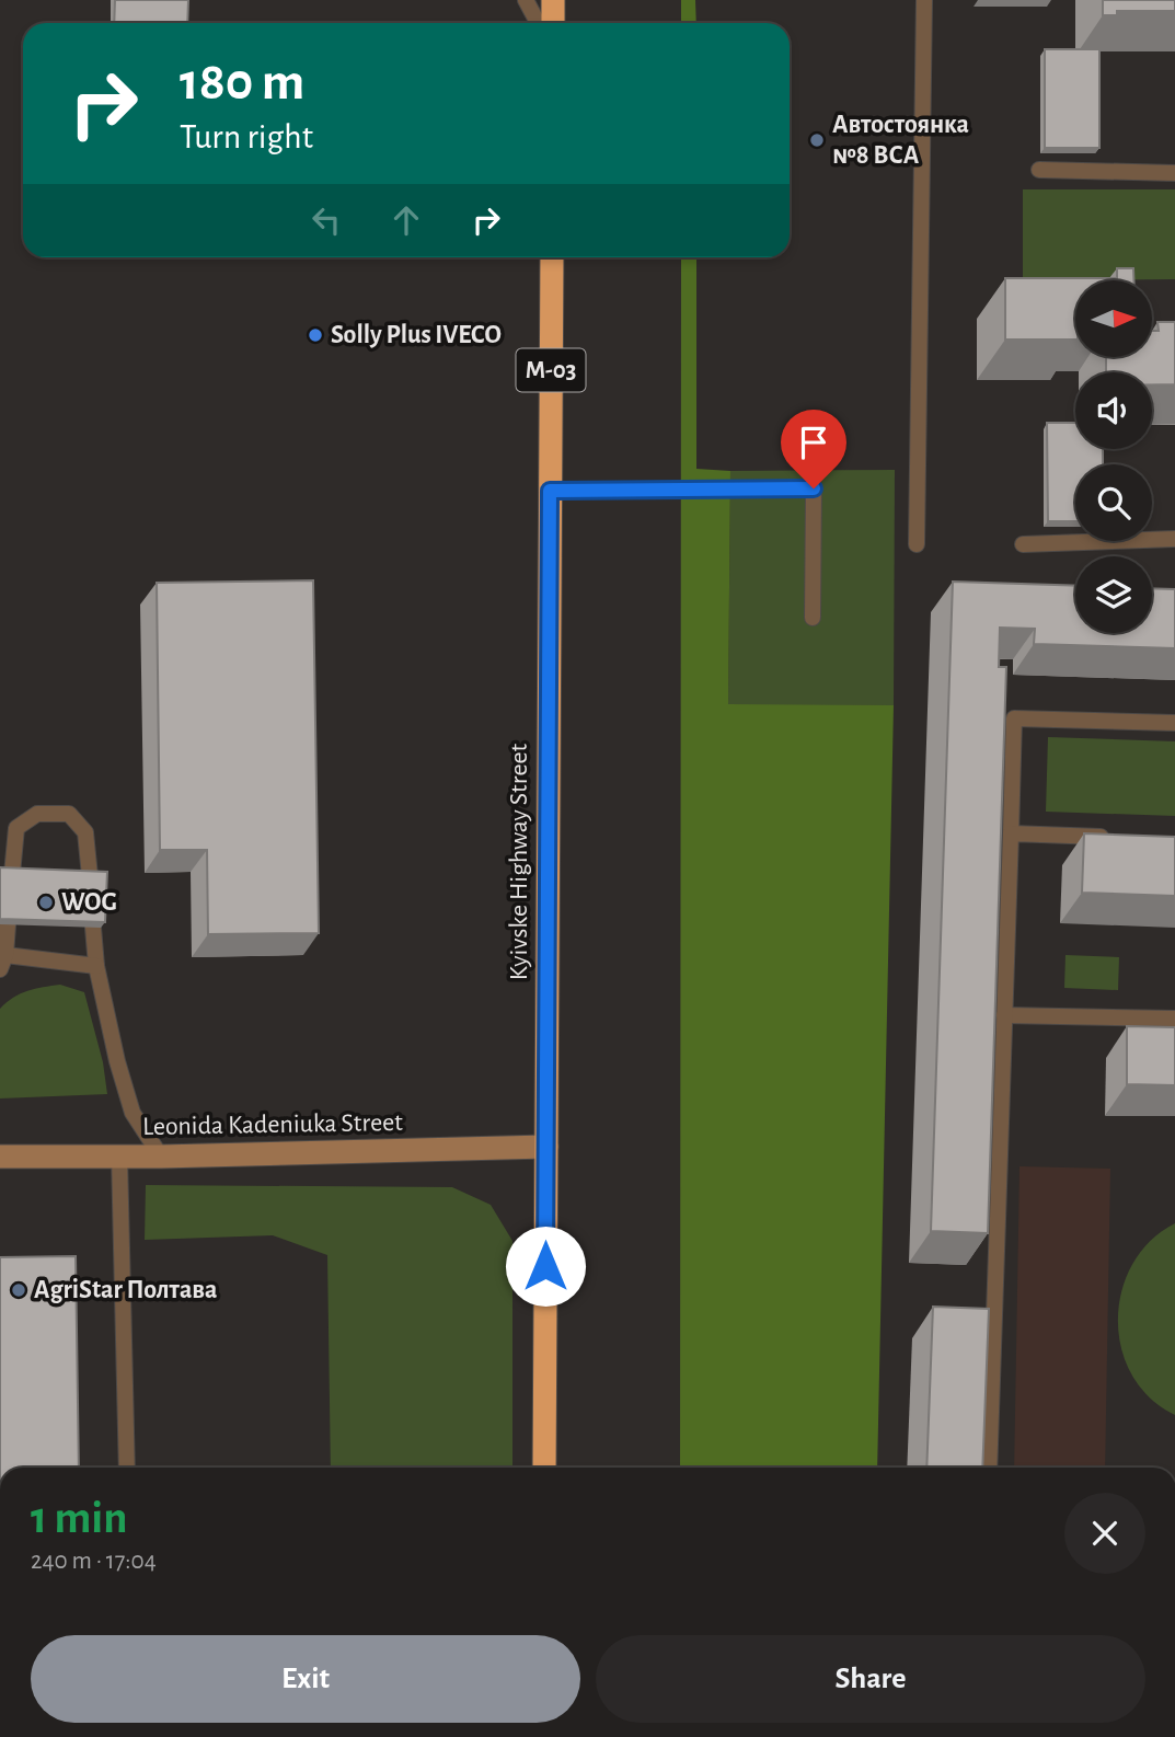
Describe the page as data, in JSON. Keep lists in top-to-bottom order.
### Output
{
  "streets": {
    "highway": ["М-03", "Kyivske Highway Street"],
    "street": ["Leonida Kadeniuka Street"]
  },
  "crossings": [
    ["Kyivske Highway Street", "Leonida Kadeniuka Street"]
  ],
  "places": [
    "Автостоянка №8 ВСА",
    "Solly Plus IVECO",
    "WOG",
    "AgriStar Полтава"
  ],
  "north": "right",
  "page": {
    "turn": ["180 m", "Turn right"],
    "heading": ["1 min", "240 m · 17:04"],
    "buttons": ["Exit", "Share"]
  }
}
